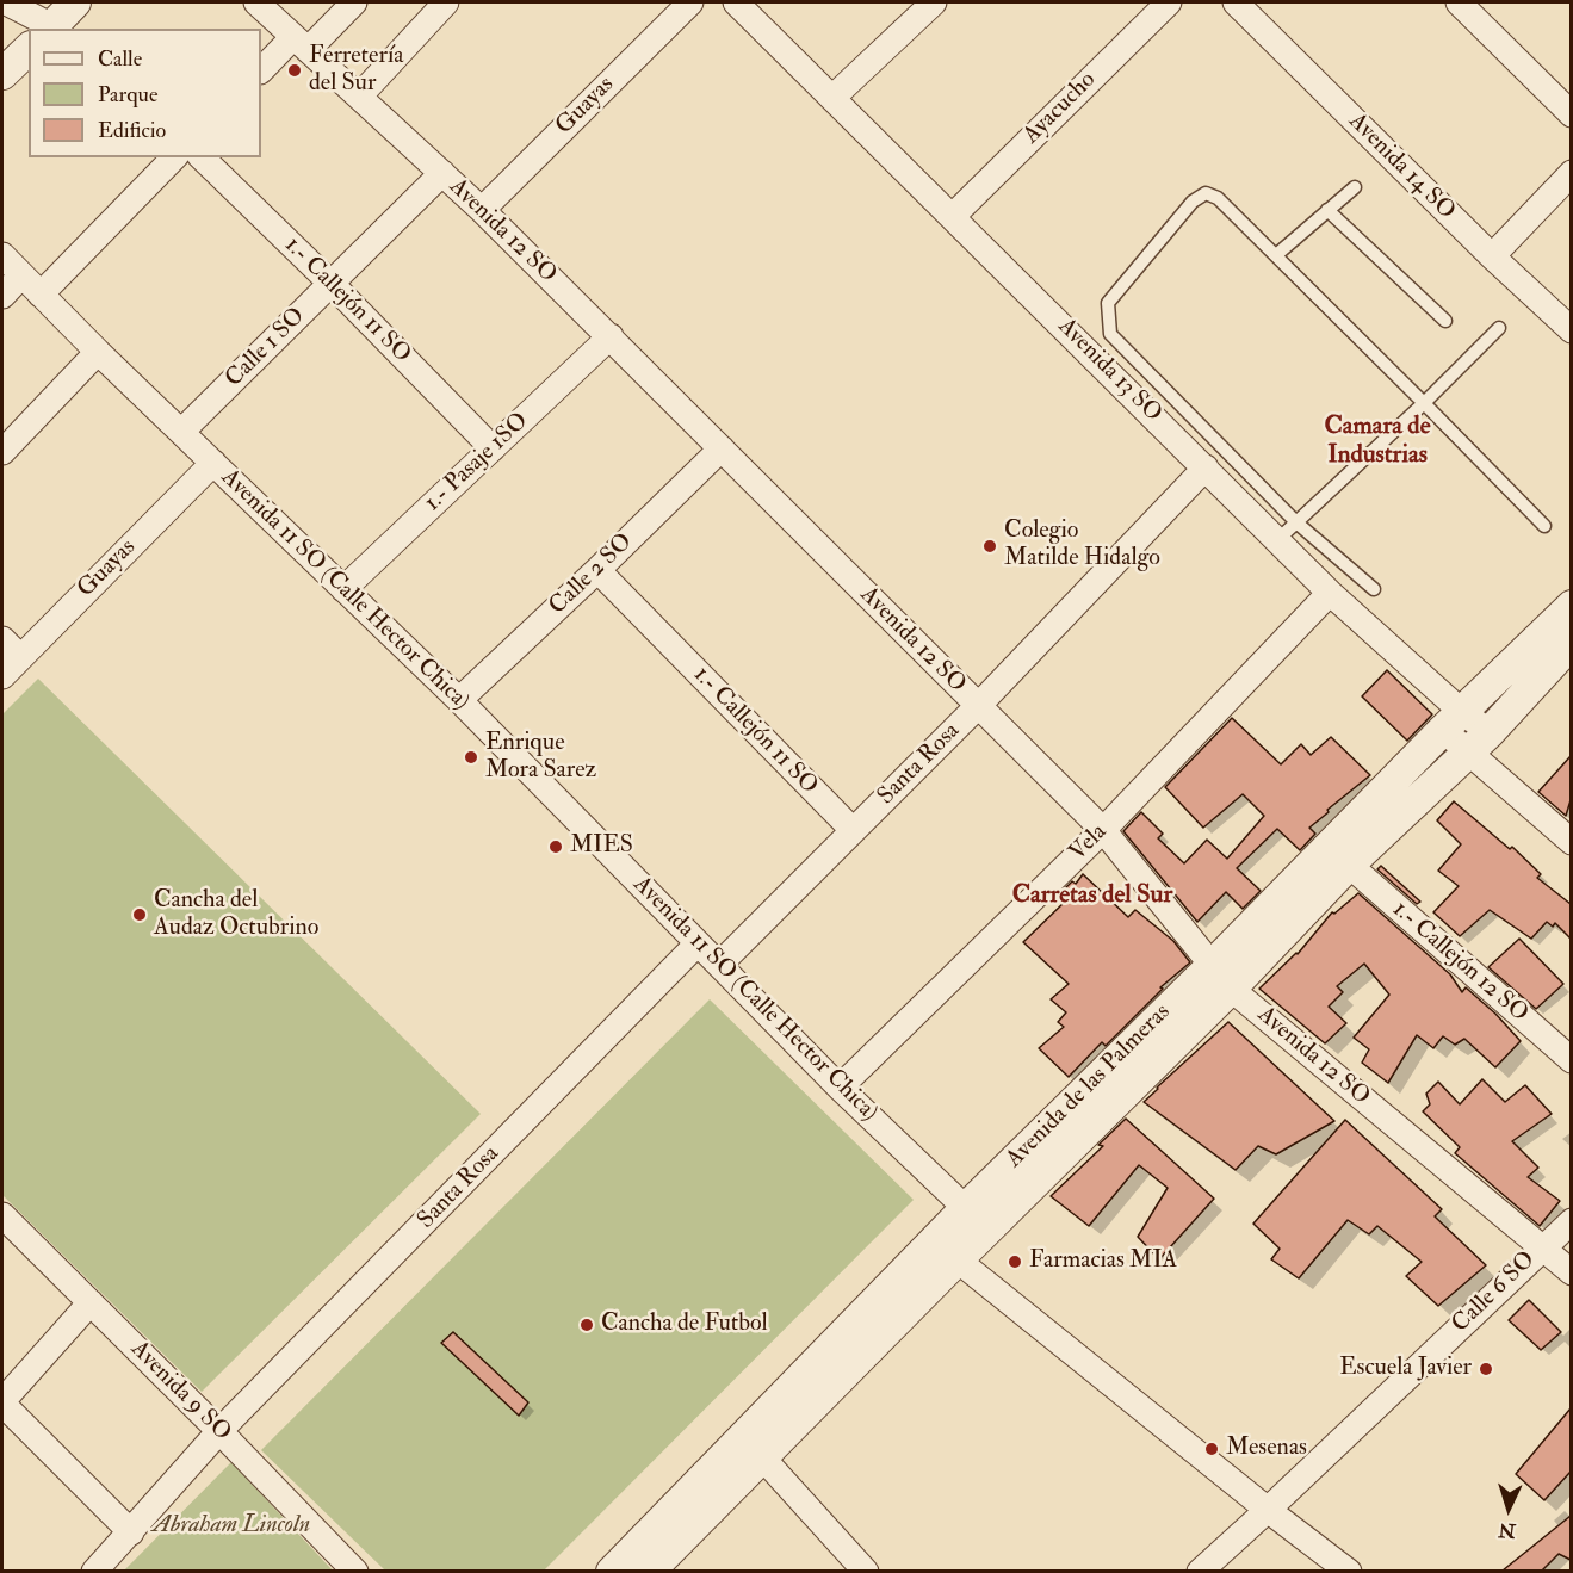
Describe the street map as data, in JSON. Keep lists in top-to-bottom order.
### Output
{
  "streets": {
    "street": [
      "Guayas",
      "Ayacucho",
      "Avenida 14 SO",
      "Avenida 12 SO",
      "1.- Callejón 11 SO",
      "Calle 1 SO",
      "Avenida 13 SO",
      "1.- Pasaje 1SO",
      "Calle 2 SO",
      "Avenida 11 SO (Calle Hector Chica)",
      "Santa Rosa",
      "Vela",
      "1.- Callejón 12 SO",
      "Avenida de las Palmeras",
      "Calle 6 SO",
      "Avenida 9 SO"
    ]
  },
  "crossings": [
    ["Guayas", "Avenida 12 SO"],
    ["Guayas", "Avenida 11 SO (Calle Hector Chica)"],
    ["Ayacucho", "Avenida 13 SO"],
    ["Avenida 12 SO", "Calle 1 SO"],
    ["Avenida 12 SO", "1.- Pasaje 1SO"],
    ["Avenida 12 SO", "Calle 2 SO"],
    ["Avenida 12 SO", "Santa Rosa"],
    ["Avenida 12 SO", "Vela"],
    ["Avenida 12 SO", "Avenida de las Palmeras"],
    ["Avenida 12 SO", "Calle 6 SO"],
    ["1.- Callejón 11 SO", "Calle 1 SO"],
    ["1.- Callejón 11 SO", "1.- Pasaje 1SO"],
    ["1.- Callejón 11 SO", "Calle 2 SO"],
    ["1.- Callejón 11 SO", "Santa Rosa"],
    ["Calle 1 SO", "Avenida 11 SO (Calle Hector Chica)"],
    ["Avenida 13 SO", "Santa Rosa"],
    ["Avenida 13 SO", "Vela"],
    ["Avenida 13 SO", "Avenida de las Palmeras"],
    ["1.- Pasaje 1SO", "Avenida 11 SO (Calle Hector Chica)"],
    ["Calle 2 SO", "Avenida 11 SO (Calle Hector Chica)"],
    ["Avenida 11 SO (Calle Hector Chica)", "Santa Rosa"],
    ["Avenida 11 SO (Calle Hector Chica)", "Vela"],
    ["Avenida 11 SO (Calle Hector Chica)", "Avenida de las Palmeras"],
    ["Santa Rosa", "Avenida 9 SO"],
    ["1.- Callejón 12 SO", "Avenida de las Palmeras"]
  ],
  "districts": ["Camara de Industrias", "Carretas del Sur"],
  "parks": ["Abraham Lincoln"],
  "places": [
    "Ferretería del Sur",
    "Colegio Matilde Hidalgo",
    "Enrique Mora Sarez",
    "MIES",
    "Cancha del Audaz Octubrino",
    "Farmacias MIA",
    "Cancha de Futbol",
    "Escuela Javier",
    "Mesenas"
  ],
  "legend": ["Calle", "Parque", "Edificio"],
  "north": "bottom"
}
